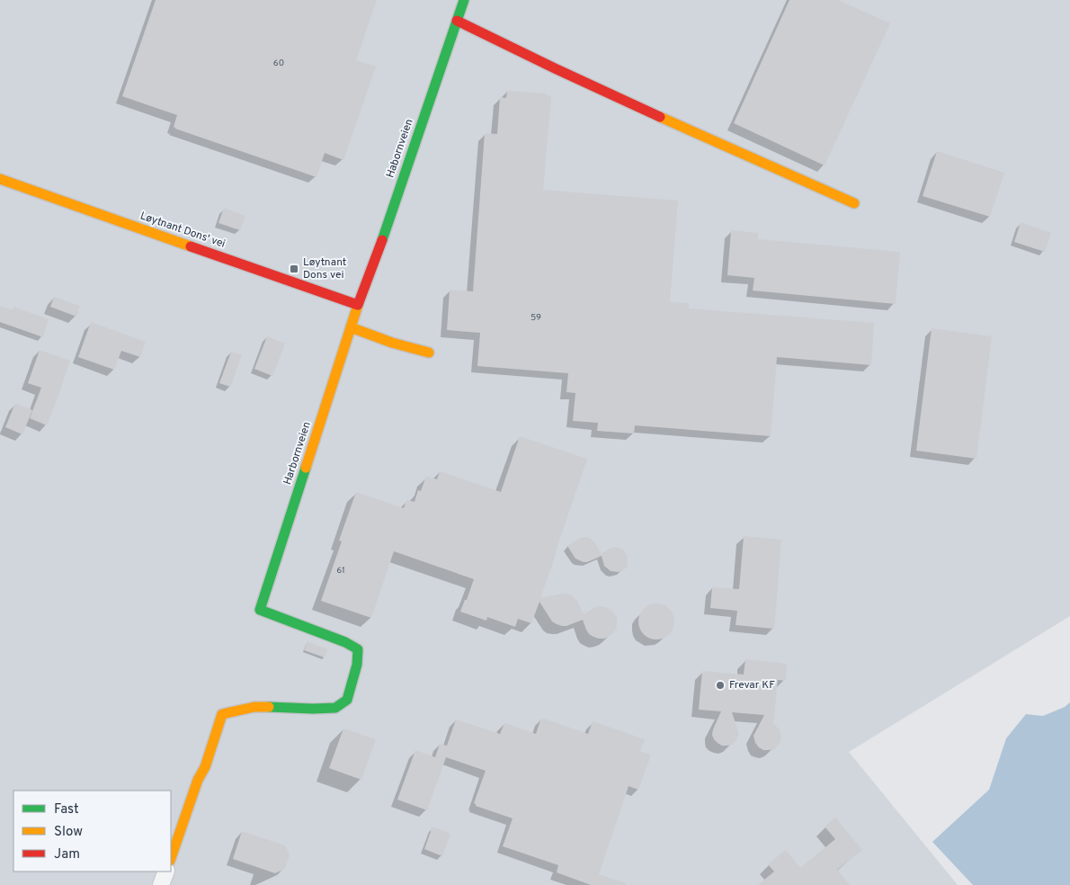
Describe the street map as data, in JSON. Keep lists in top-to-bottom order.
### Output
{
  "streets": {
    "main road": ["Habornveien", "Løytnant Dons' vei", "Harbornveien"]
  },
  "crossings": [
    ["Habornveien", "Løytnant Dons' vei"],
    ["Habornveien", "Harbornveien"],
    ["Løytnant Dons' vei", "Harbornveien"]
  ],
  "places": {
    "transit": ["Løytnant Dons vei"],
    "other": ["Frevar KF"]
  },
  "house_numbers": ["60", "59", "61"],
  "legend": ["Fast", "Slow", "Jam"]
}
